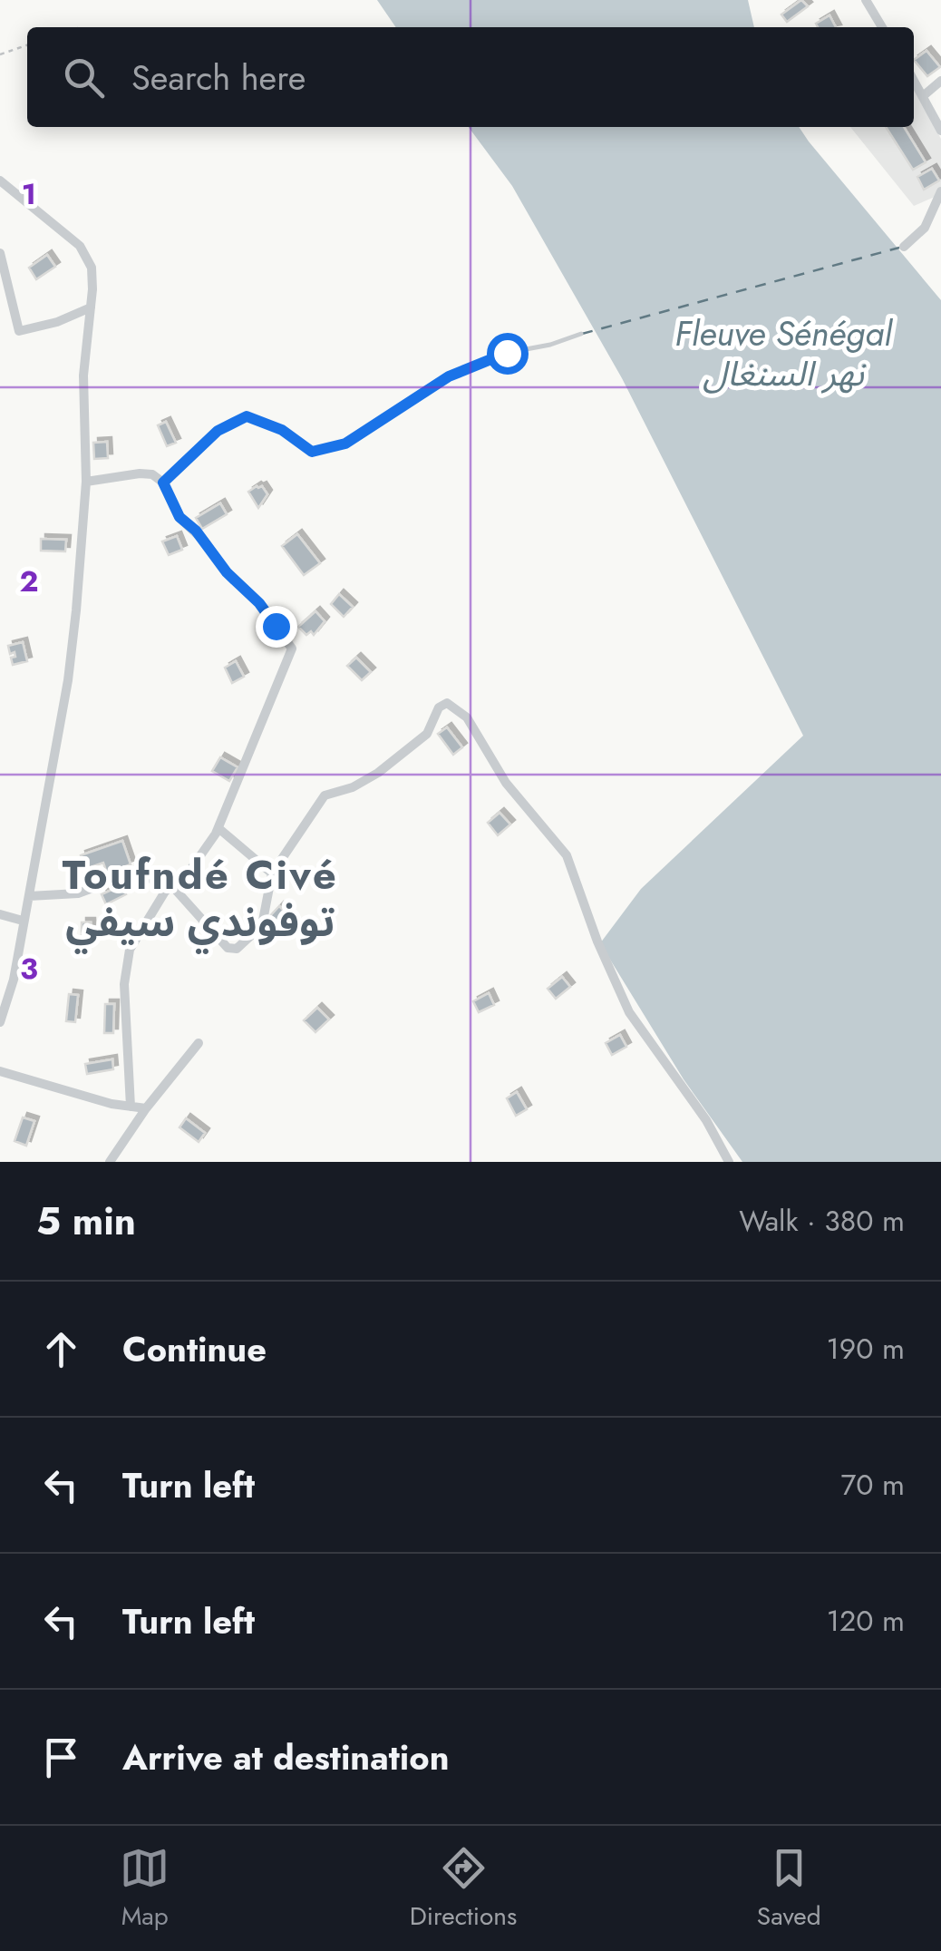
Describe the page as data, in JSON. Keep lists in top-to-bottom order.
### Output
{
  "districts": ["Toufndé Civé توفوندي سيفي"],
  "water": ["Fleuve Sénégal نهر السنغال"],
  "page": {
    "search": "Search here",
    "heading": ["5 min", "Walk · 380 m"],
    "list": [
      ["Continue", "190 m"],
      ["Turn left", "70 m"],
      ["Turn left", "120 m"],
      "Arrive at destination"
    ],
    "nav": ["Map", "Directions", "Saved"]
  },
  "grid": {
    "rows": ["1", "2", "3"]
  }
}
